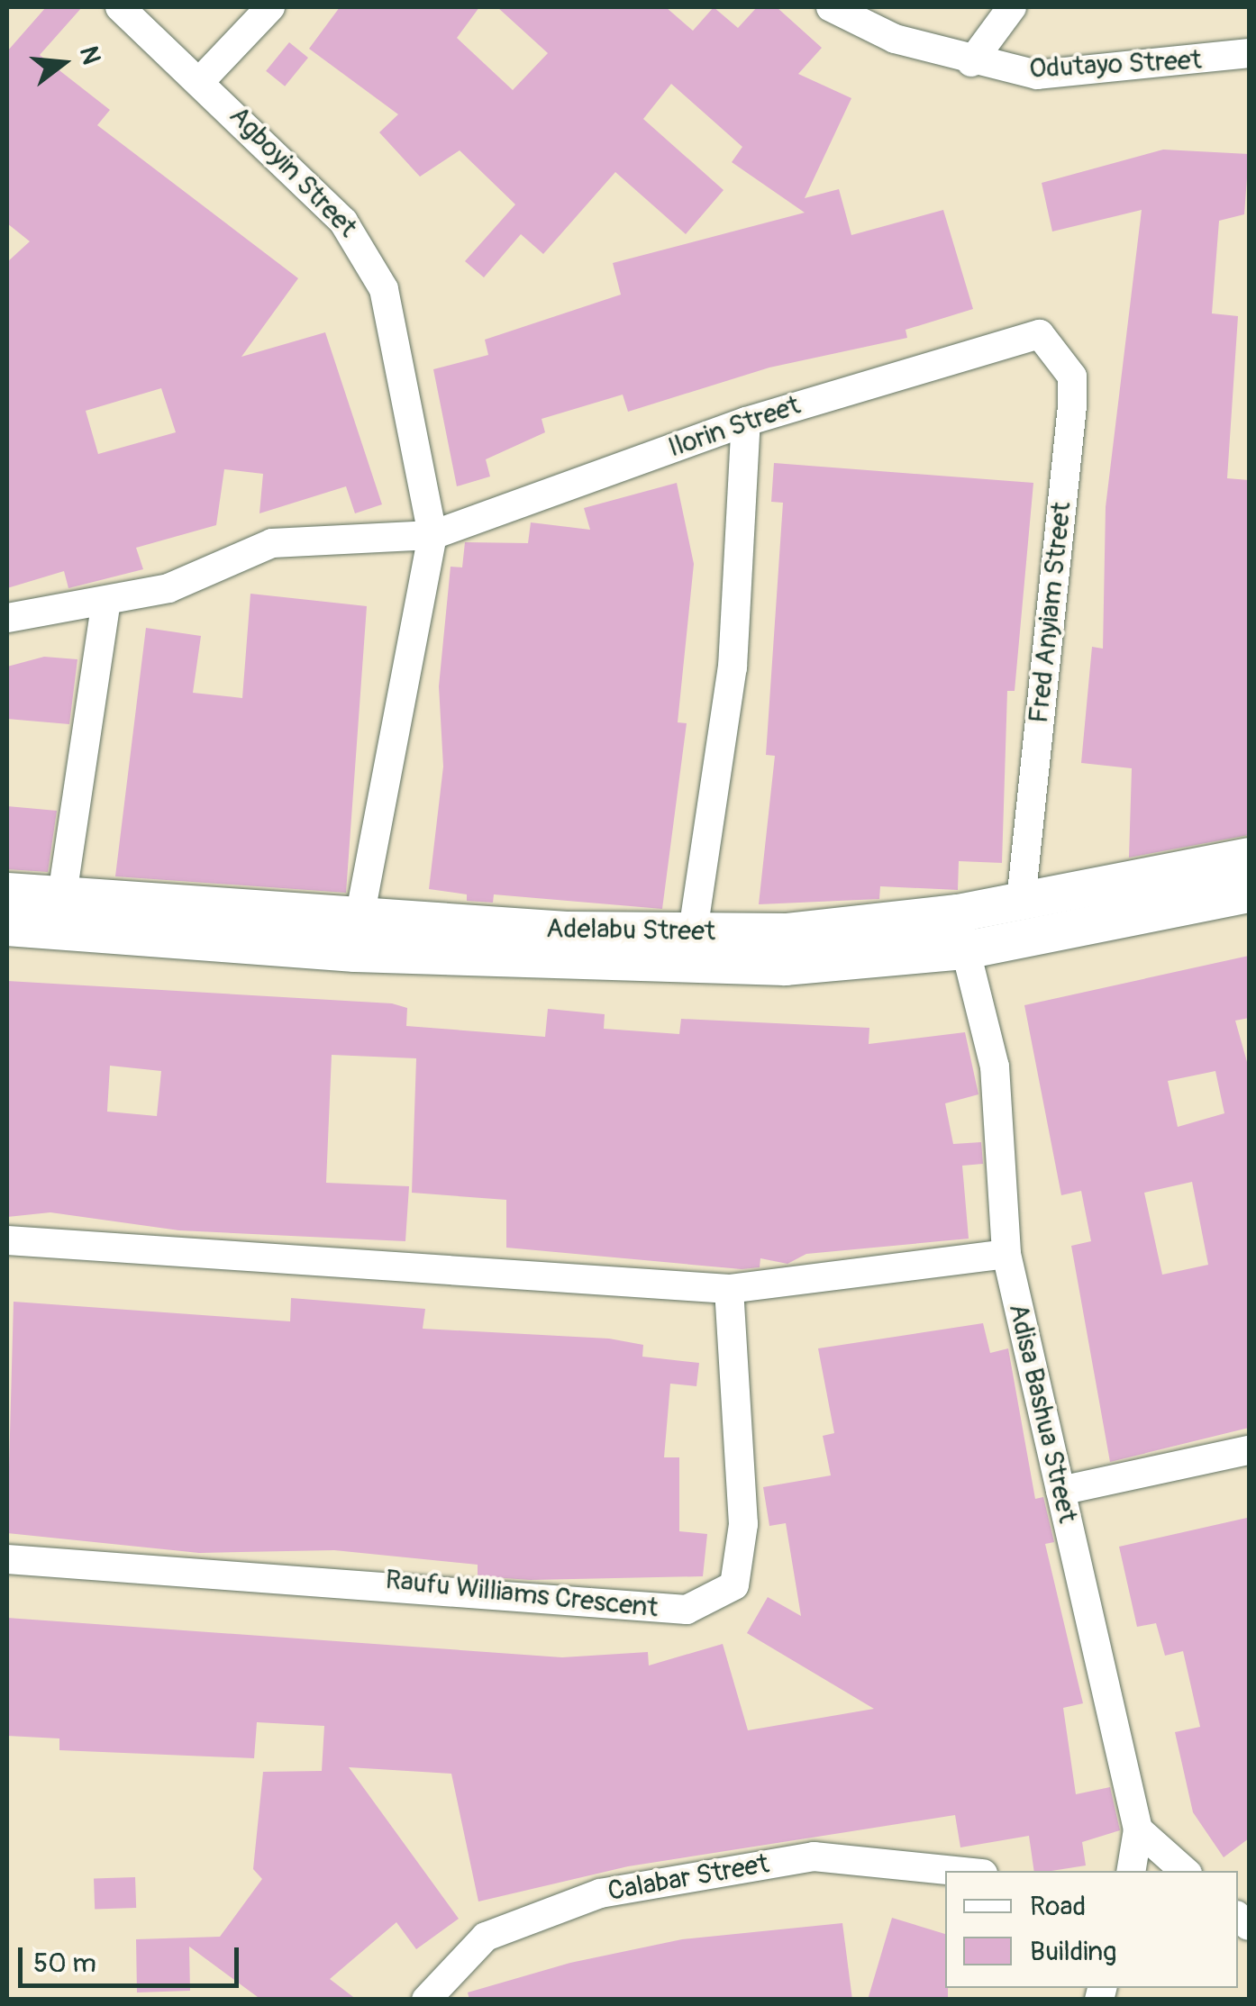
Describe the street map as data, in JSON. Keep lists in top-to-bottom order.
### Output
{
  "streets": {
    "main road": ["Adelabu Street"],
    "street": [
      "Odutayo Street",
      "Agboyin Street",
      "Ilorin Street",
      "Fred Anyiam Street",
      "Adisa Bashua Street",
      "Raufu Williams Crescent",
      "Calabar Street"
    ]
  },
  "crossings": [
    ["Agboyin Street", "Ilorin Street"],
    ["Ilorin Street", "Fred Anyiam Street"],
    ["Fred Anyiam Street", "Adelabu Street"],
    ["Adelabu Street", "Adisa Bashua Street"]
  ],
  "legend": ["Road", "Building"],
  "scale_bar": "50 m",
  "north": "right"
}
